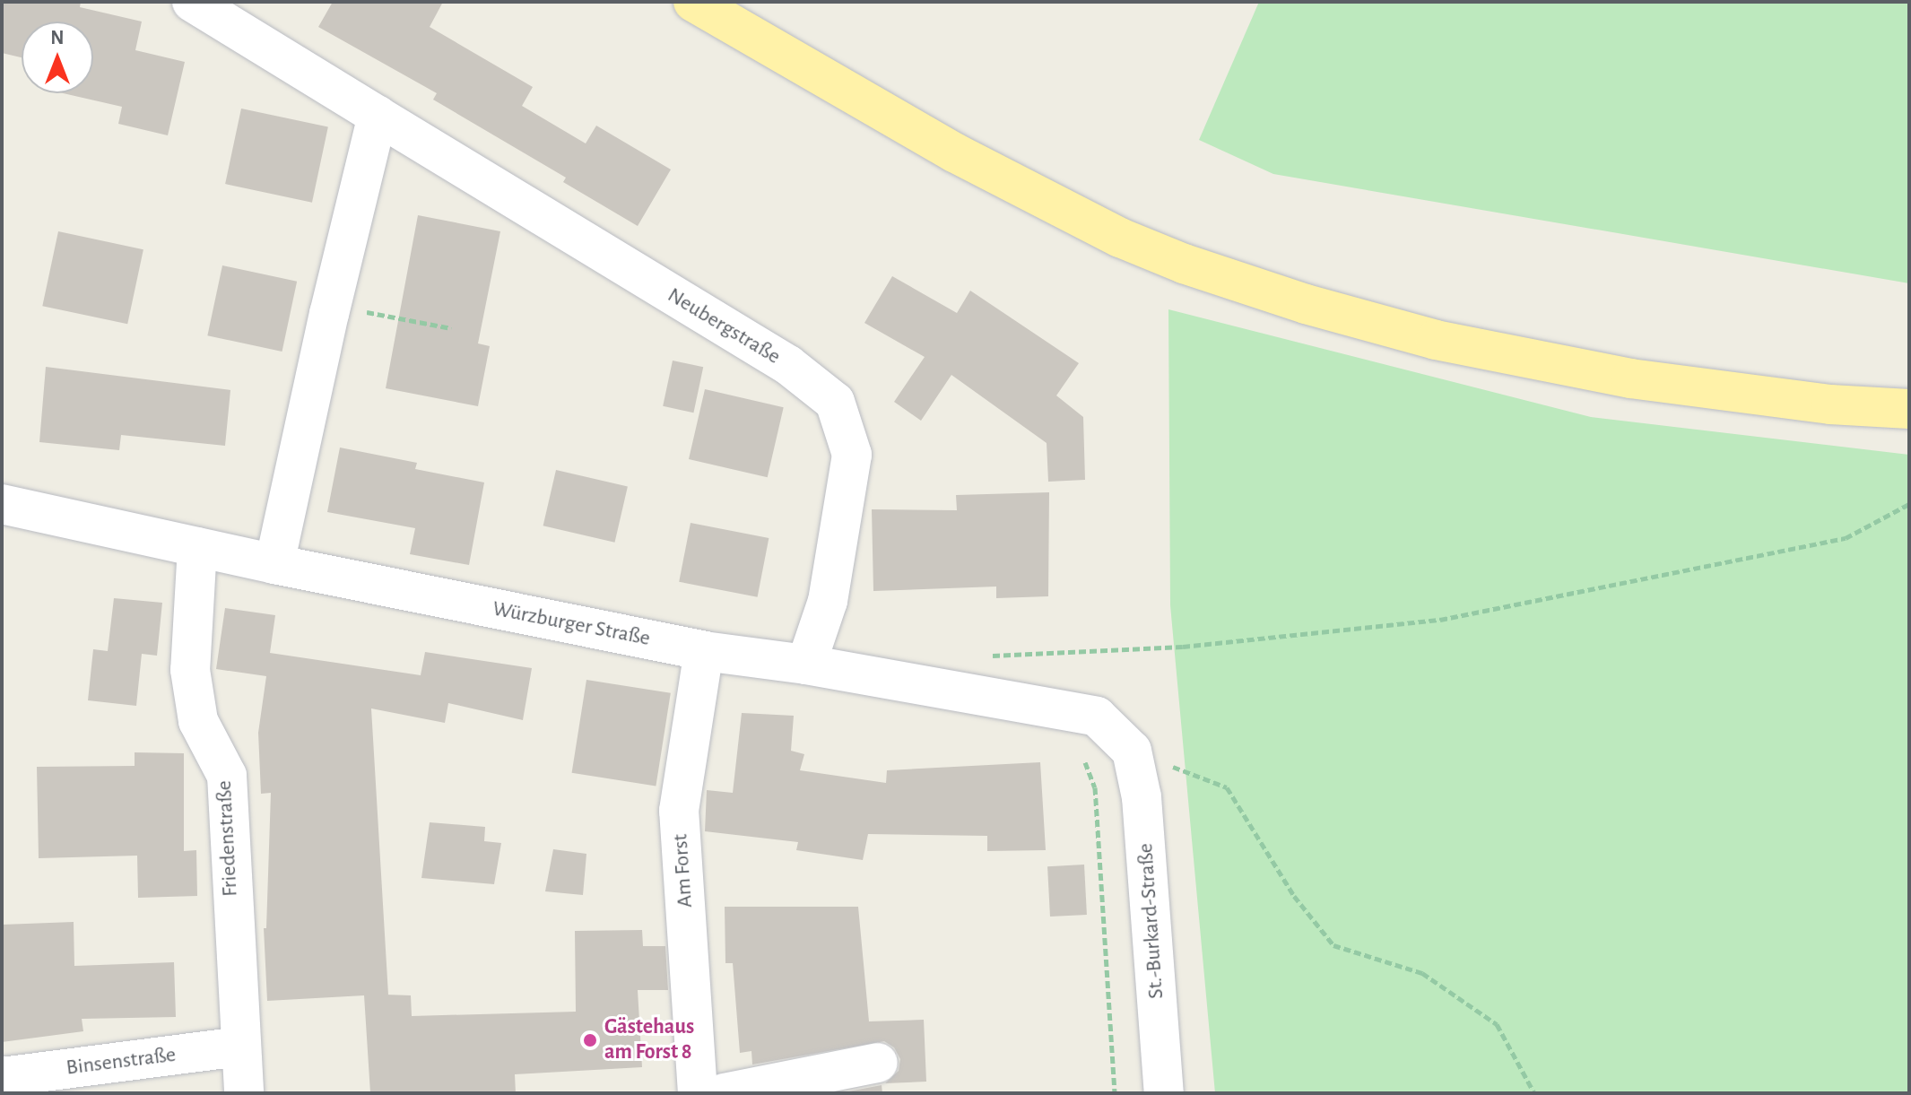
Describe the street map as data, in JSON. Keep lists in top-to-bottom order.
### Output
{
  "streets": {
    "street": [
      "Neubergstraße",
      "Würzburger Straße",
      "Friedenstraße",
      "Am Forst",
      "St.-Burkard-Straße",
      "Binsenstraße"
    ]
  },
  "crossings": [
    ["Neubergstraße", "Würzburger Straße"],
    ["Würzburger Straße", "Friedenstraße"],
    ["Würzburger Straße", "Am Forst"],
    ["Würzburger Straße", "St.-Burkard-Straße"],
    ["Friedenstraße", "Binsenstraße"]
  ],
  "places": ["Gästehaus am Forst 8"],
  "north": "top"
}
